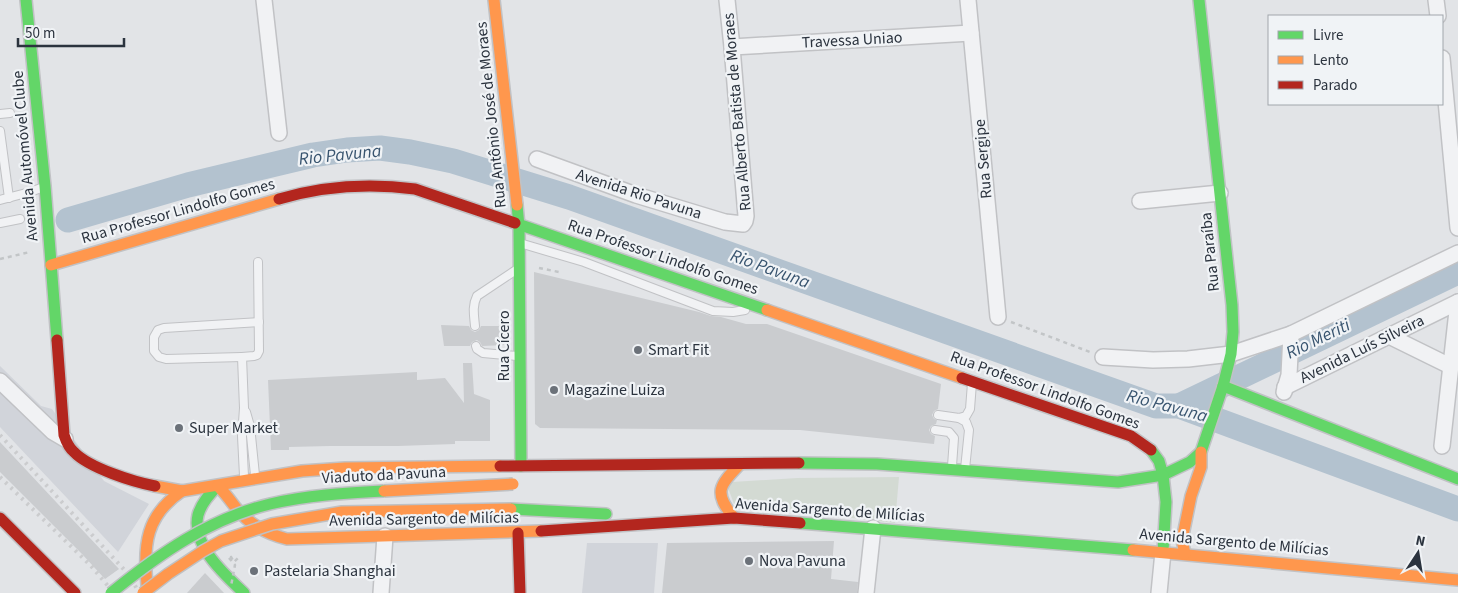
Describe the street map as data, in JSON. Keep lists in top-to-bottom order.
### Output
{
  "streets": {
    "main road": [
      "Rua Antônio José de Moraes",
      "Avenida Automóvel Clube",
      "Rua Professor Lindolfo Gomes",
      "Rua Paraíba",
      "Rua Cícero",
      "Viaduto da Pavuna",
      "Avenida Sargento de Milícias"
    ],
    "street": [
      "Travessa Uniao",
      "Rua Alberto Batista de Moraes",
      "Rua Sergipe",
      "Avenida Rio Pavuna",
      "Avenida Luís Silveira"
    ]
  },
  "crossings": [
    ["Travessa Uniao", "Rua Alberto Batista de Moraes"],
    ["Travessa Uniao", "Rua Sergipe"],
    ["Rua Alberto Batista de Moraes", "Avenida Rio Pavuna"],
    ["Rua Antônio José de Moraes", "Rua Professor Lindolfo Gomes"],
    ["Rua Antônio José de Moraes", "Rua Cícero"],
    ["Avenida Automóvel Clube", "Rua Professor Lindolfo Gomes"],
    ["Rua Professor Lindolfo Gomes", "Rua Cícero"],
    ["Rua Professor Lindolfo Gomes", "Avenida Sargento de Milícias"],
    ["Rua Paraíba", "Avenida Sargento de Milícias"]
  ],
  "water": ["Rio Pavuna", "Rio Meriti"],
  "places": [
    "Smart Fit",
    "Magazine Luiza",
    "Super Market",
    "Nova Pavuna",
    "Pastelaria Shanghai"
  ],
  "legend": ["Livre", "Lento", "Parado"],
  "scale_bar": "50 m",
  "north": "top"
}
